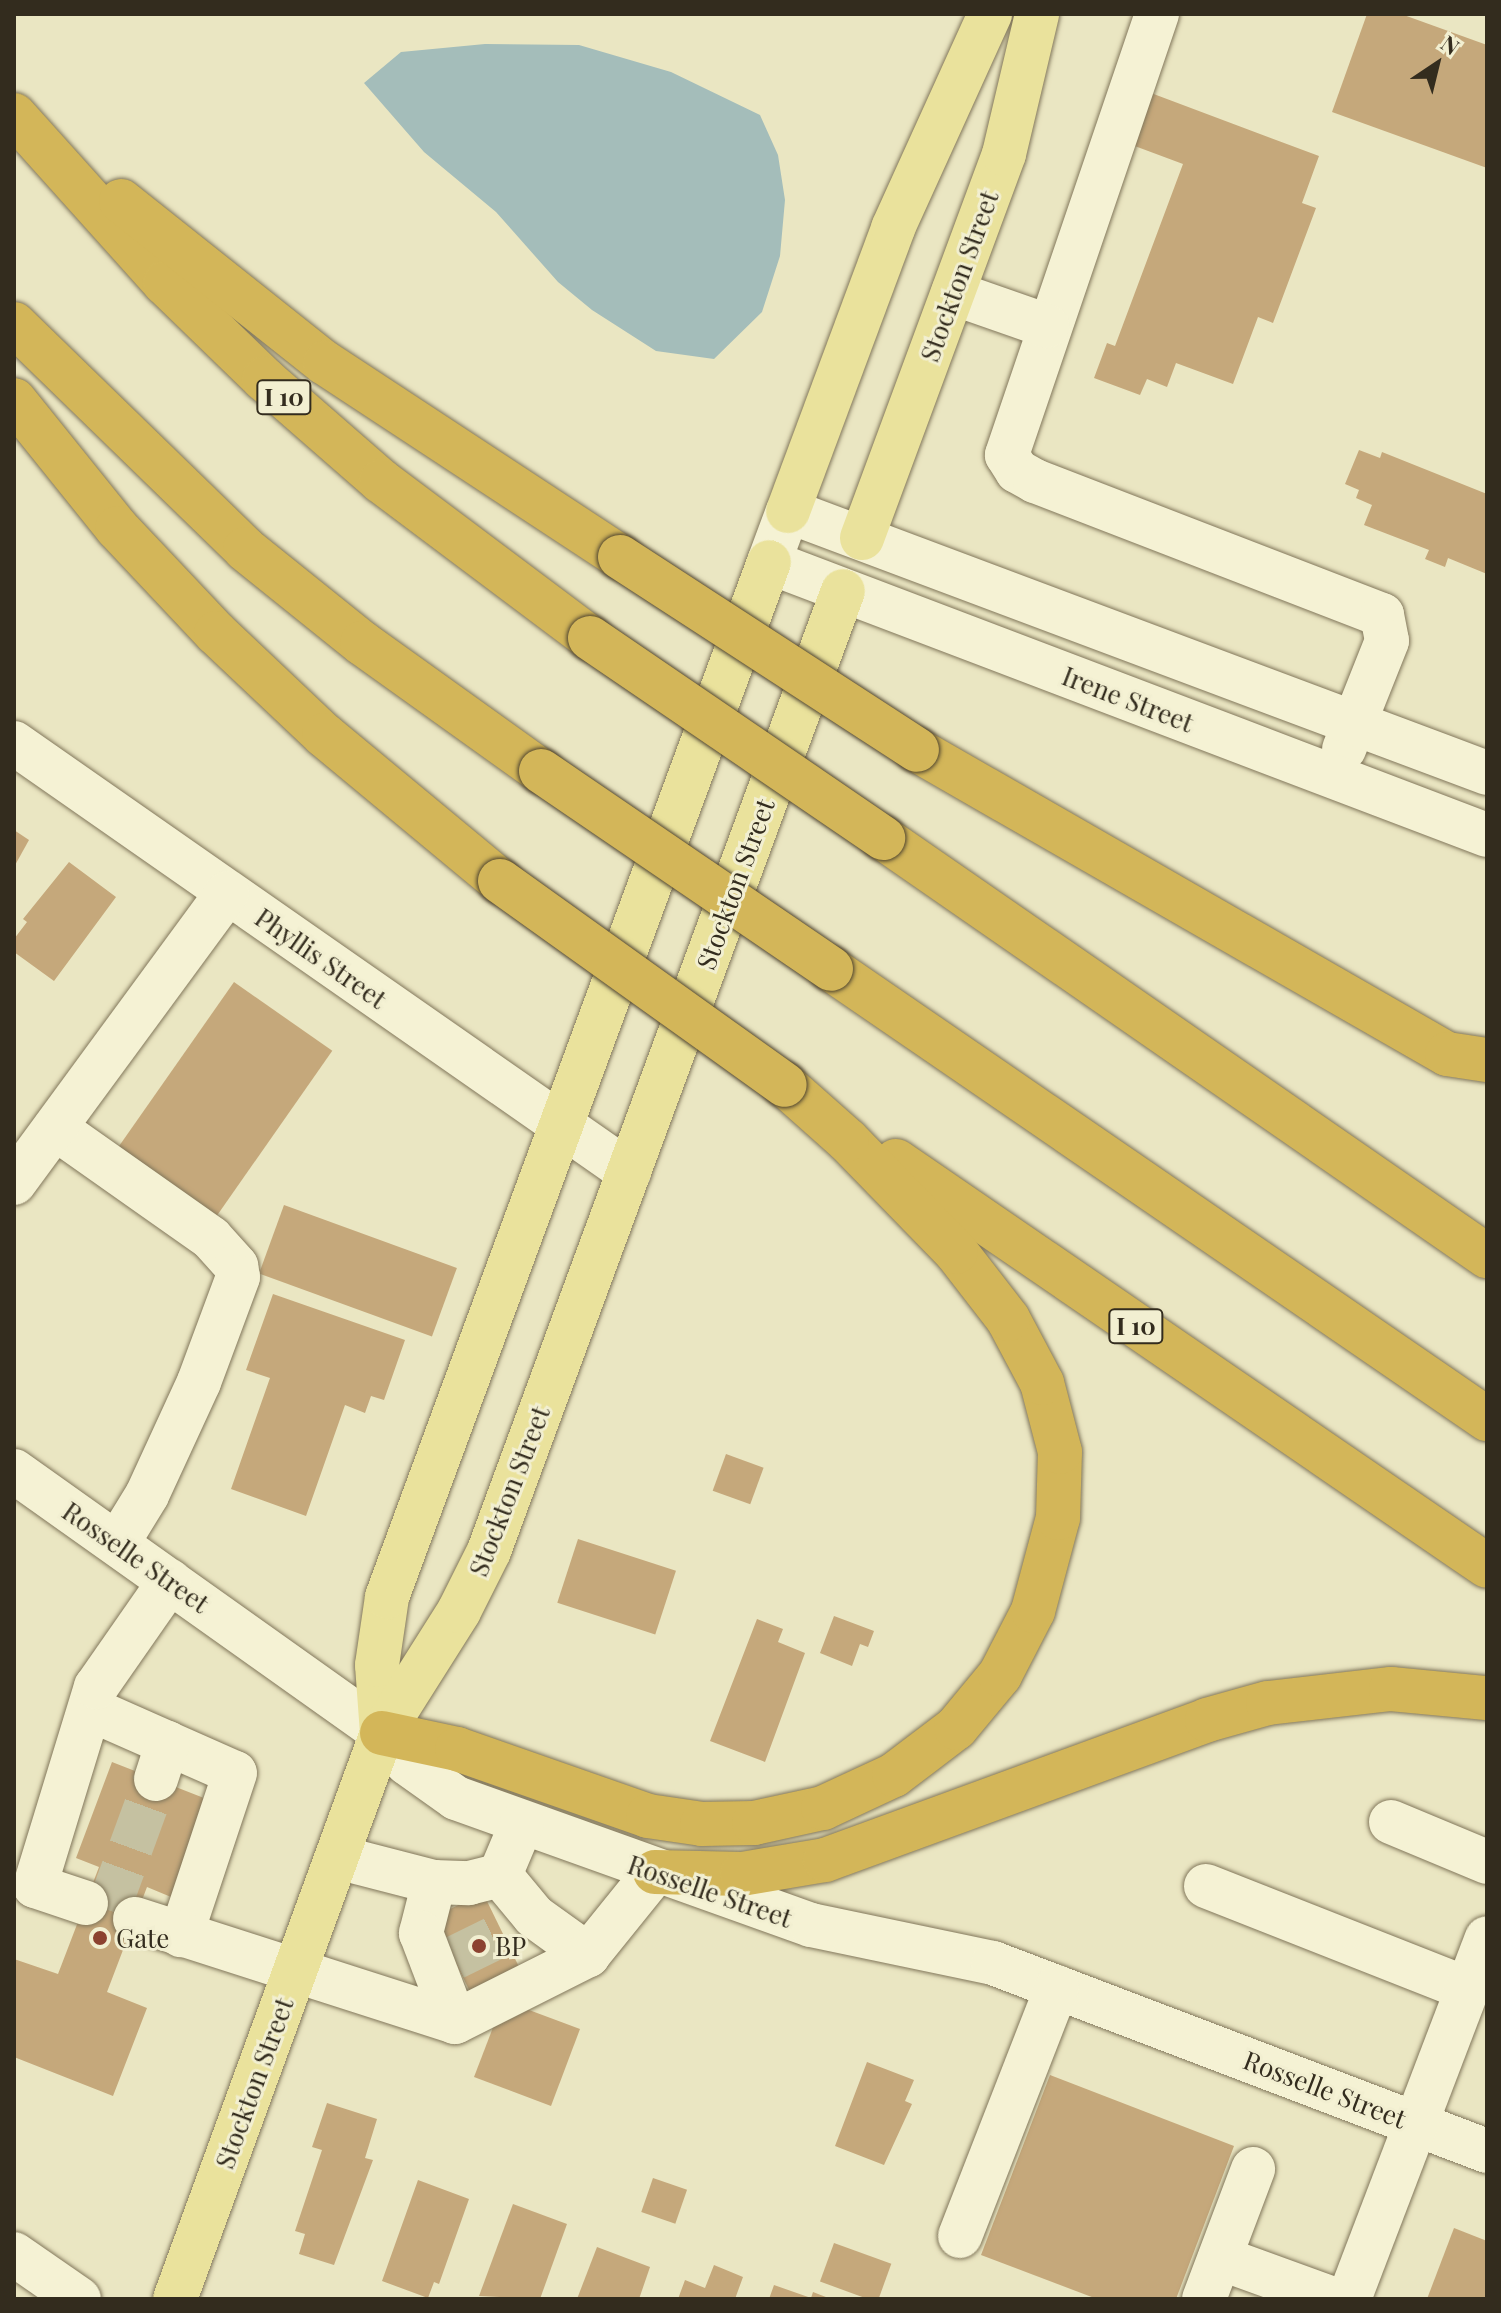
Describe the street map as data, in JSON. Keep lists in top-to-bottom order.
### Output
{
  "streets": {
    "highway": ["I 10"],
    "main road": ["Stockton Street"],
    "street": ["Irene Street", "Phyllis Street", "Rosselle Street"]
  },
  "crossings": [
    ["Stockton Street", "Irene Street"],
    ["Stockton Street", "Phyllis Street"],
    ["Stockton Street", "Rosselle Street"]
  ],
  "places": ["Gate", "BP"],
  "north": "top right"
}
